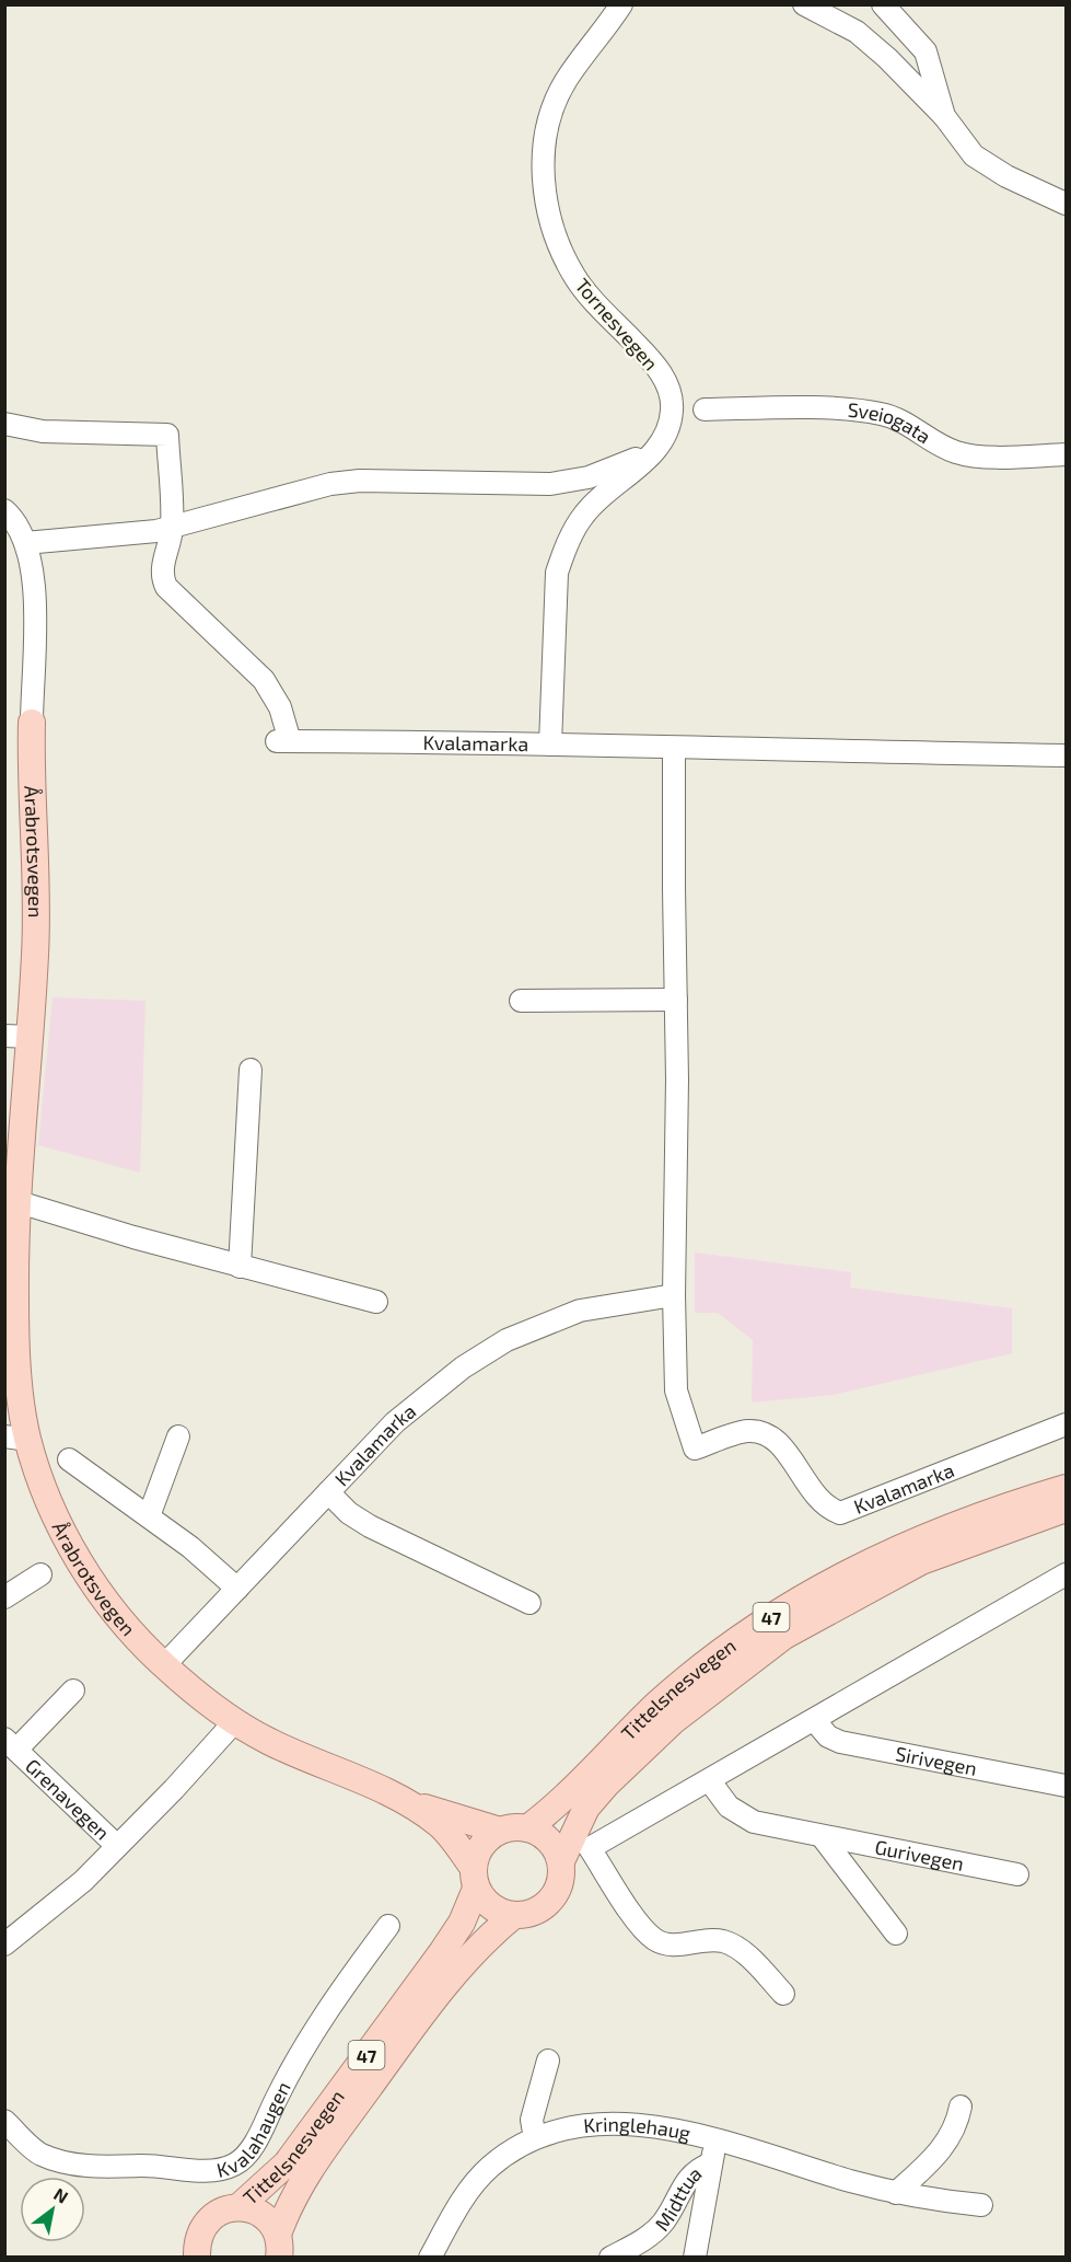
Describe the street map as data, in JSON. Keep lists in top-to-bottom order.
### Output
{
  "streets": {
    "main road": ["Årabrotsvegen", "47", "Tittelsnesvegen"],
    "street": [
      "Tornesvegen",
      "Sveiogata",
      "Kvalamarka",
      "Sirivegen",
      "Grenavegen",
      "Gurivegen",
      "Kvalahaugen",
      "Kringlehaug",
      "Midttua"
    ]
  },
  "crossings": [
    ["Tornesvegen", "Kvalamarka"],
    ["Kvalamarka", "Årabrotsvegen"],
    ["Årabrotsvegen", "47"],
    ["Årabrotsvegen", "Tittelsnesvegen"],
    ["47", "Tittelsnesvegen"],
    ["Kringlehaug", "Midttua"]
  ],
  "north": "top right"
}
